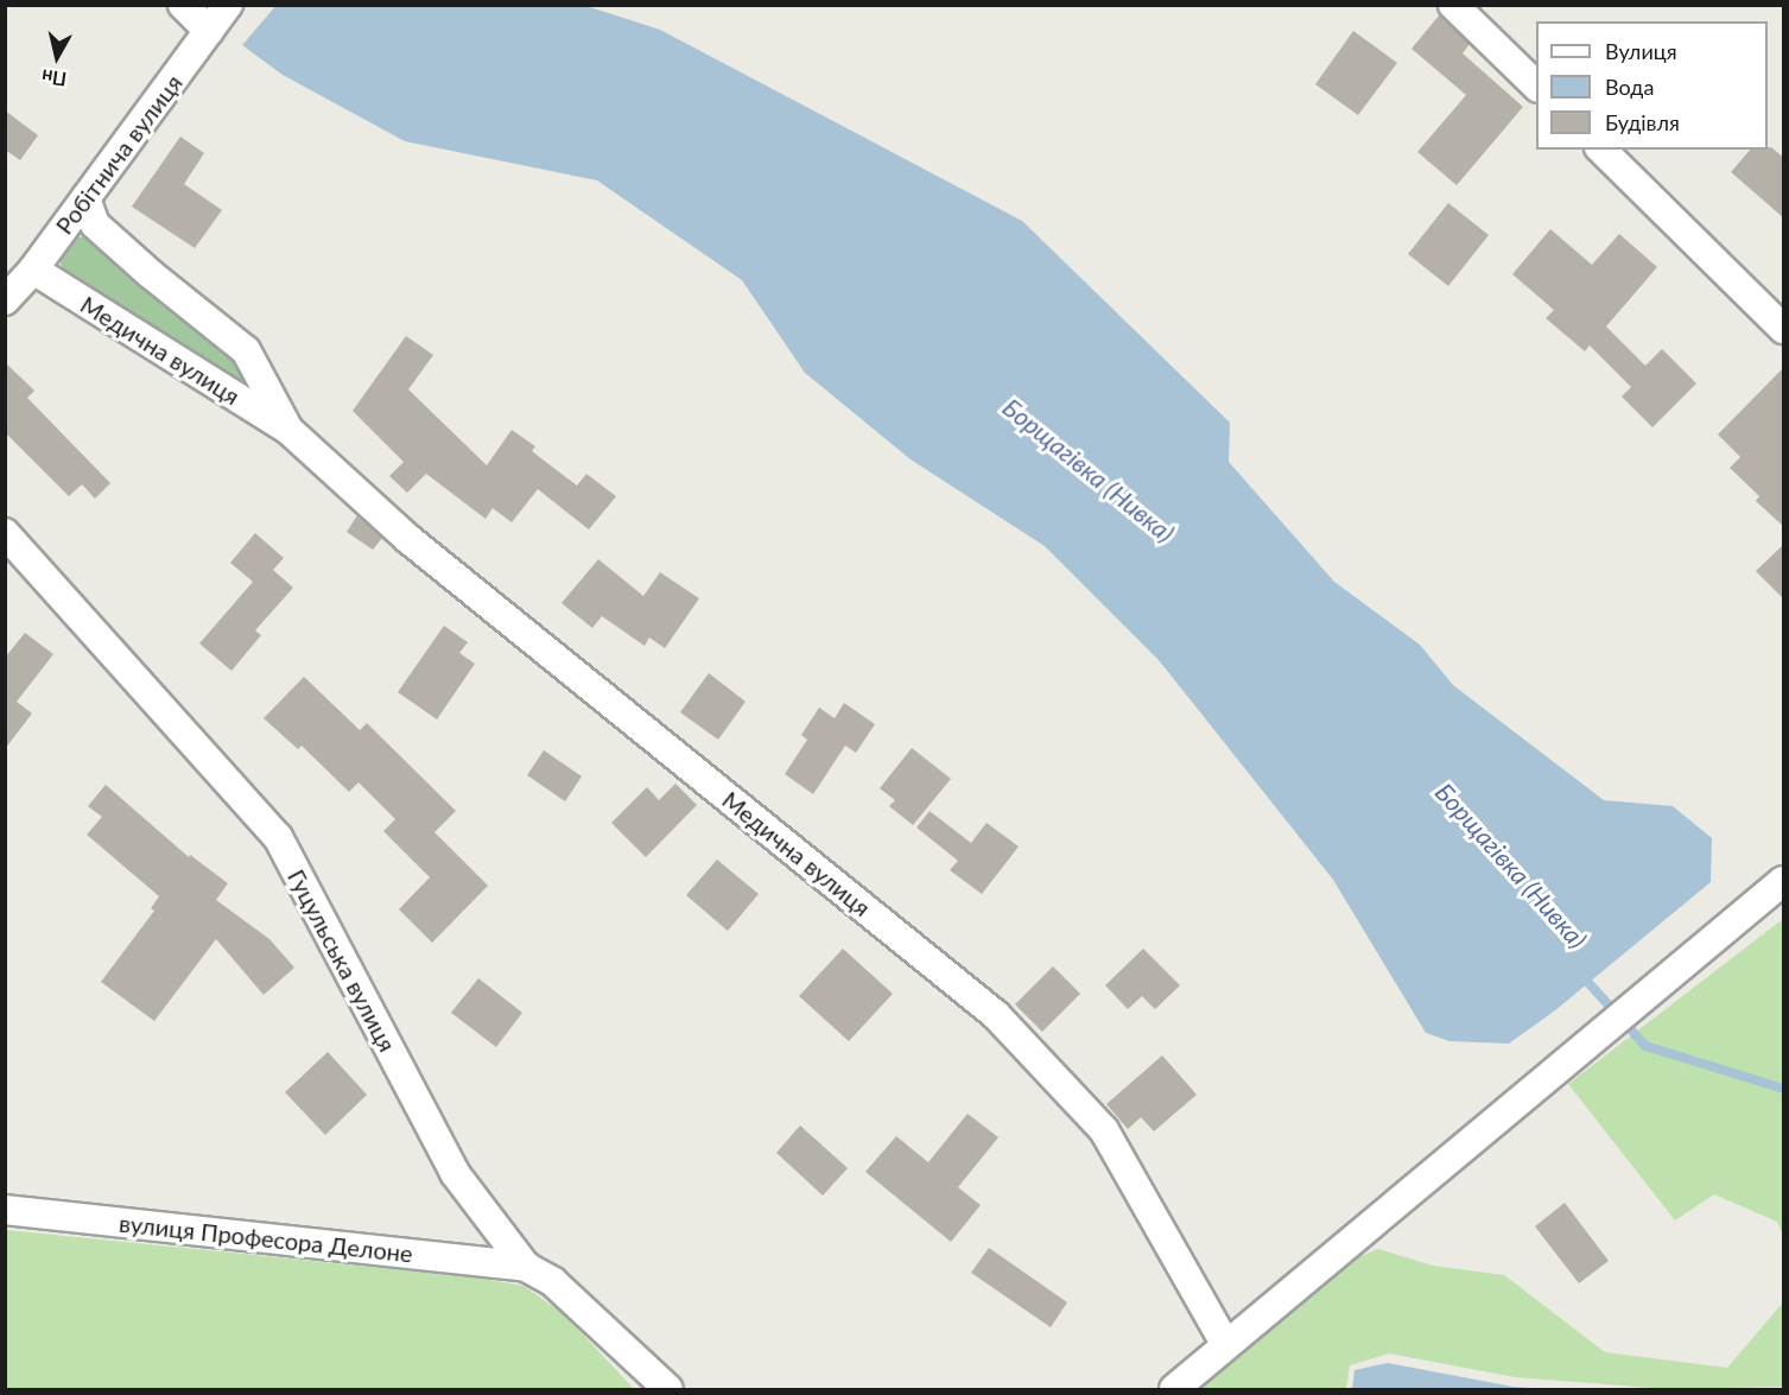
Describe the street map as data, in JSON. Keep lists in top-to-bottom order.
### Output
{
  "streets": {
    "street": [
      "Робітнича вулиця",
      "Медична вулиця",
      "Гуцульська вулиця",
      "вулиця Професора Делоне"
    ]
  },
  "crossings": [
    ["Робітнича вулиця", "Медична вулиця"],
    ["Гуцульська вулиця", "вулиця Професора Делоне"]
  ],
  "water": ["Борщагівка (Нивка)"],
  "legend": ["Вулиця", "Вода", "Будівля"],
  "north": "bottom"
}
